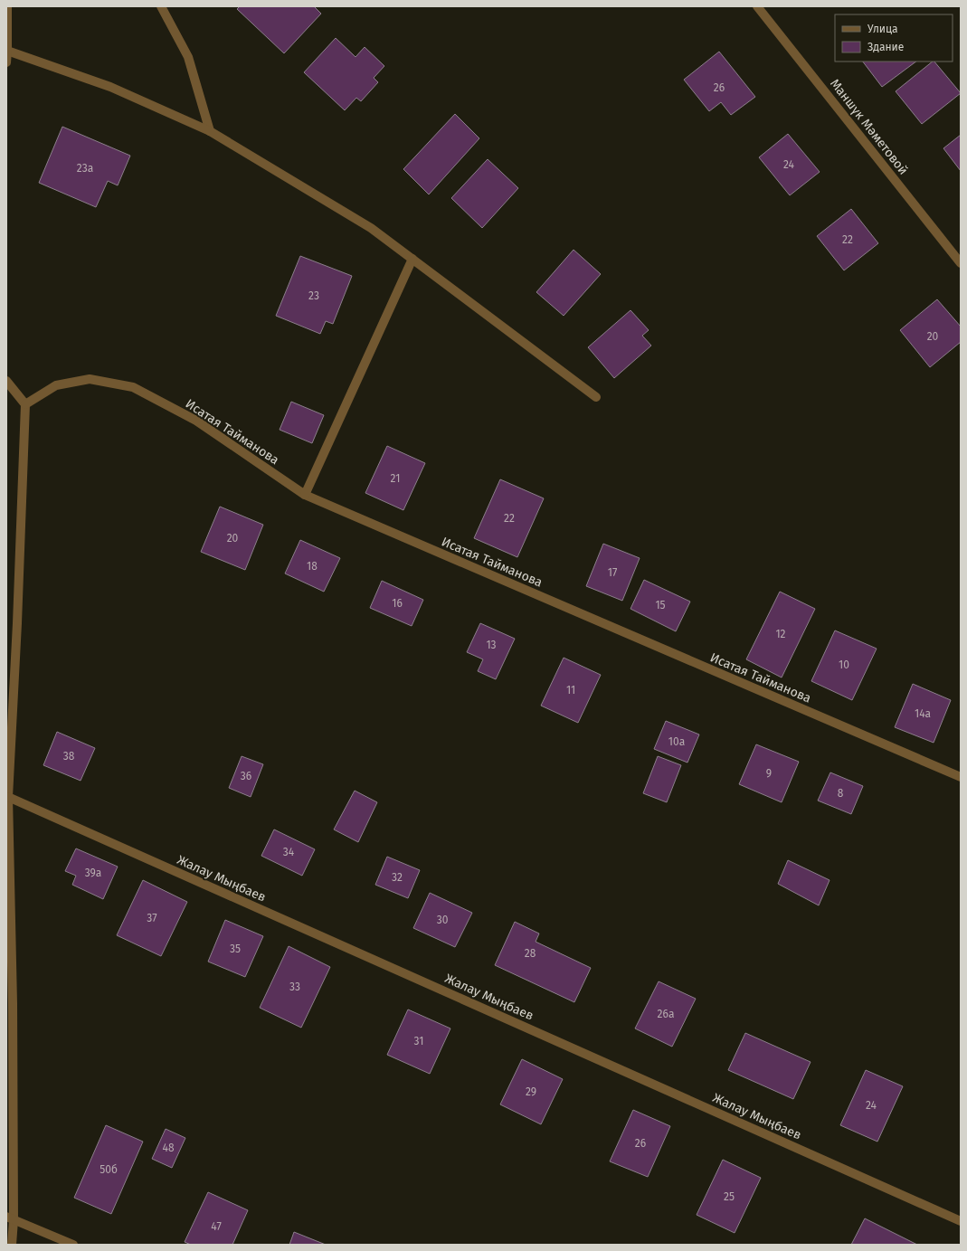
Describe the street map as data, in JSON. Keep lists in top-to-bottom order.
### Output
{
  "streets": {
    "street": ["Маншүк Мәметовой", "Исатая Тайманова", "Жалау Мыңбаев"]
  },
  "house_numbers": [
    "26",
    "24",
    "23а",
    "22",
    "23",
    "20",
    "21",
    "22",
    "20",
    "18",
    "17",
    "16",
    "15",
    "12",
    "13",
    "10",
    "11",
    "14а",
    "10а",
    "38",
    "9",
    "36",
    "8",
    "34",
    "39а",
    "32",
    "37",
    "30",
    "35",
    "28",
    "33",
    "26а",
    "31",
    "29",
    "24",
    "26",
    "48",
    "50б",
    "25",
    "47"
  ],
  "legend": ["Улица", "Здание"]
}
